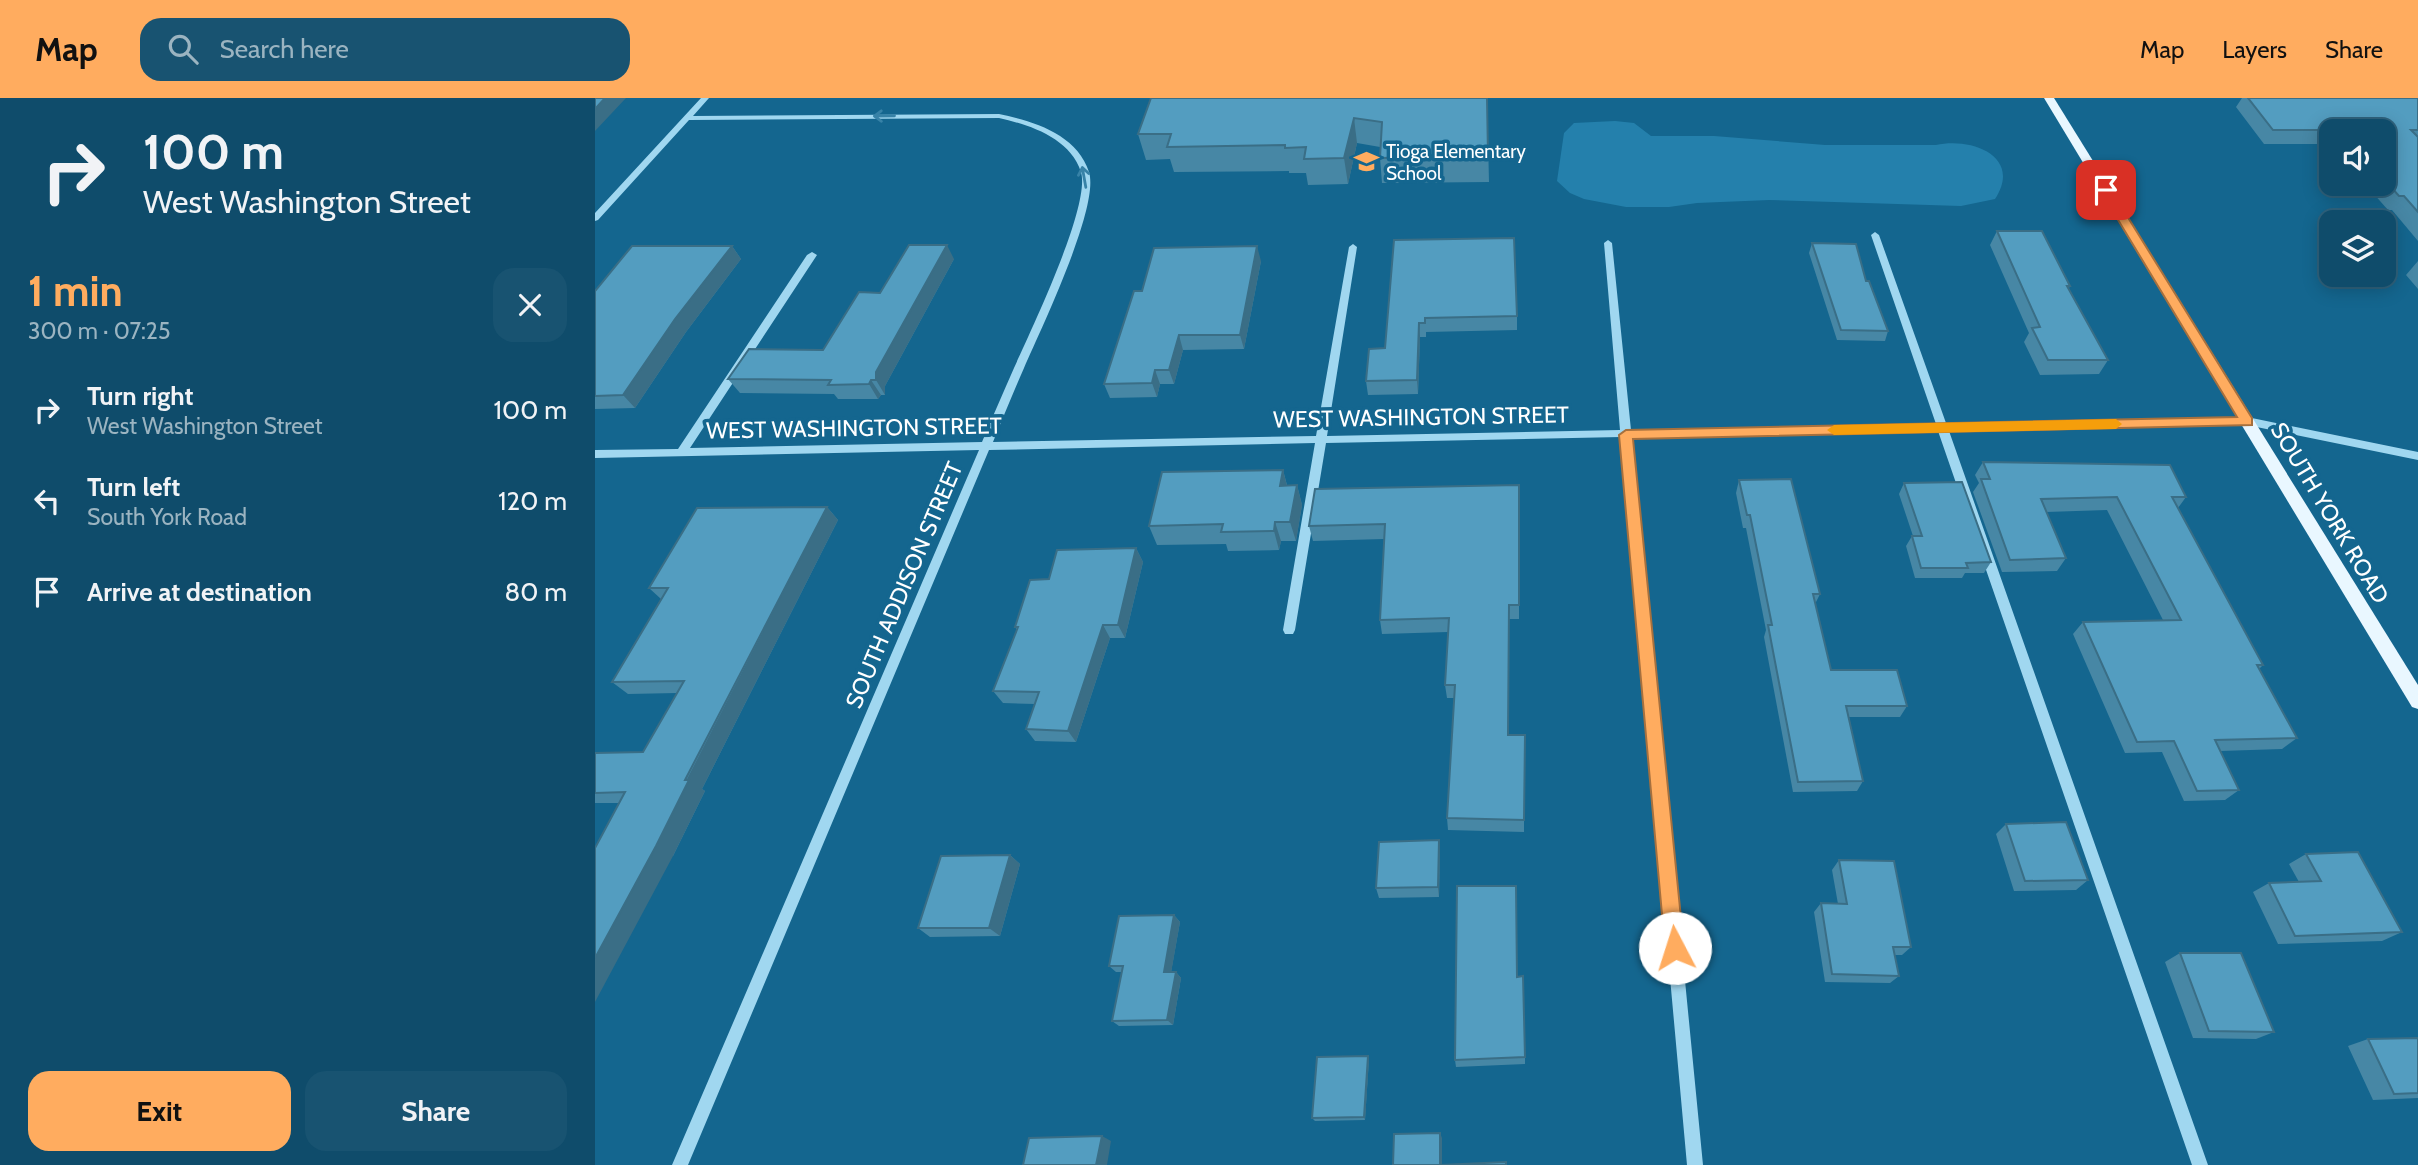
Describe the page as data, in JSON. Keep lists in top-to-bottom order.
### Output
{
  "streets": {
    "main road": ["SOUTH YORK ROAD"],
    "street": ["WEST WASHINGTON STREET", "SOUTH ADDISON STREET"]
  },
  "crossings": [
    ["WEST WASHINGTON STREET", "SOUTH YORK ROAD"],
    ["WEST WASHINGTON STREET", "SOUTH ADDISON STREET"]
  ],
  "places": {
    "school or university": ["Tioga Elementary School"]
  },
  "page": {
    "header": "Map",
    "search": "Search here",
    "nav": ["Map", "Layers", "Share"],
    "turn": ["100 m", "West Washington Street"],
    "heading": ["1 min", "300 m · 07:25"],
    "list": [
      {
        "name": "Turn right",
        "note": "West Washington Street",
        "value": "100 m"
      },
      {
        "name": "Turn left",
        "note": "South York Road",
        "value": "120 m"
      },
      {
        "name": "Arrive at destination",
        "value": "80 m"
      }
    ],
    "buttons": ["Exit", "Share"]
  }
}
